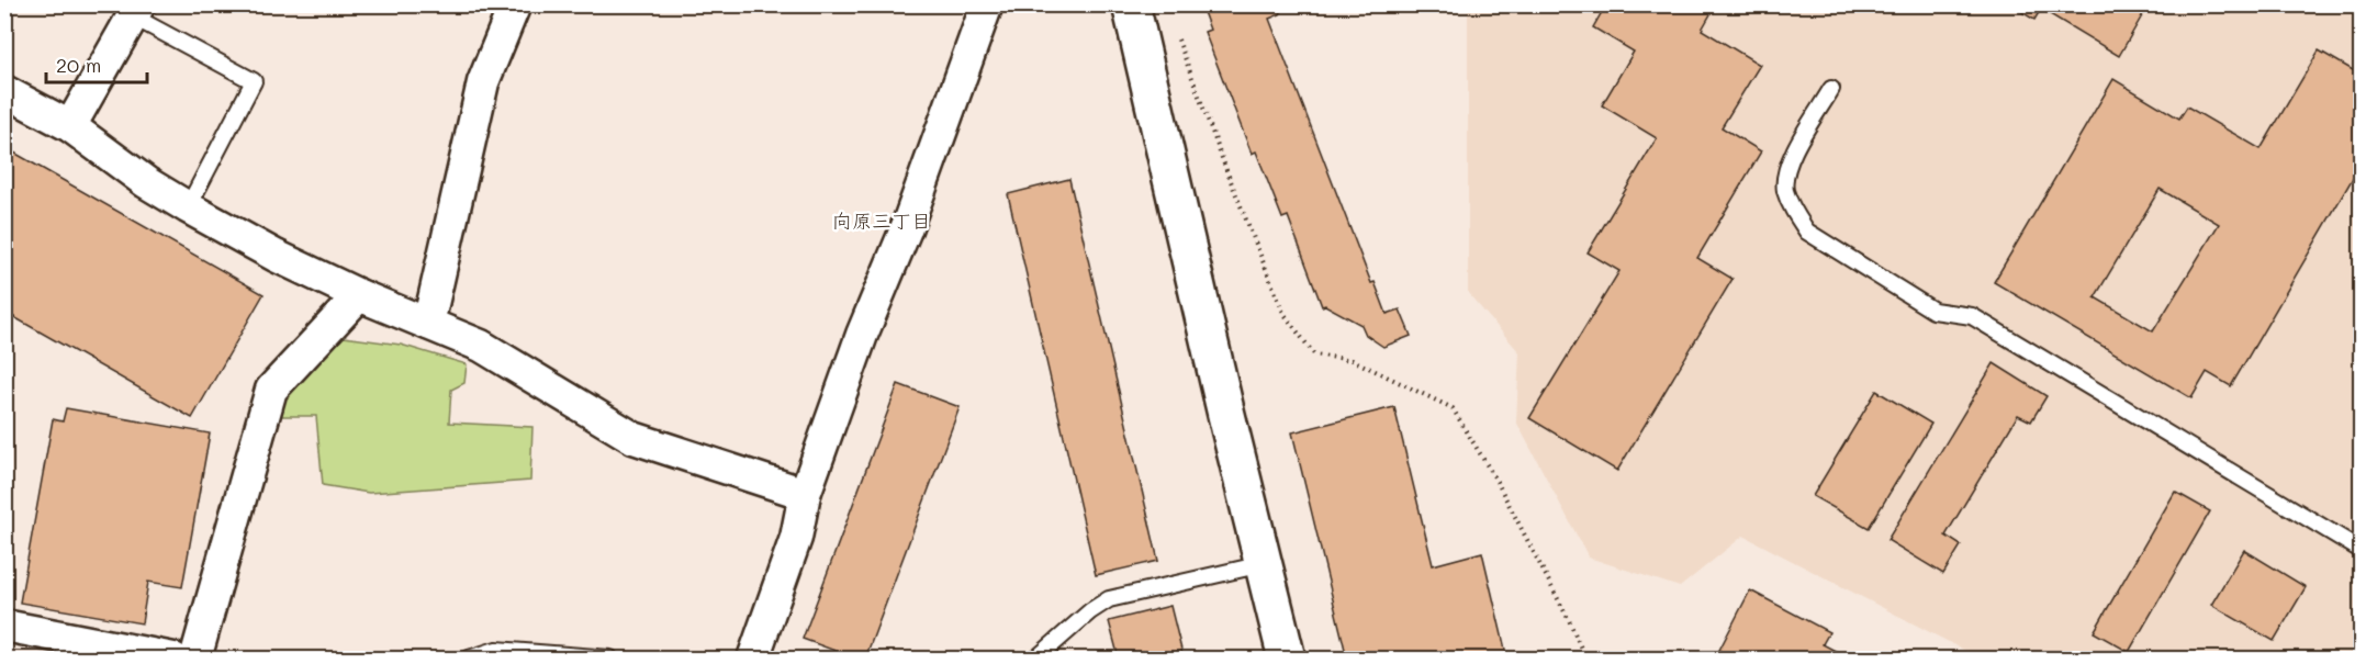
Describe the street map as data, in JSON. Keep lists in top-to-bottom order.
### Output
{
  "districts": ["向原三丁目"],
  "scale_bar": "20 m"
}
